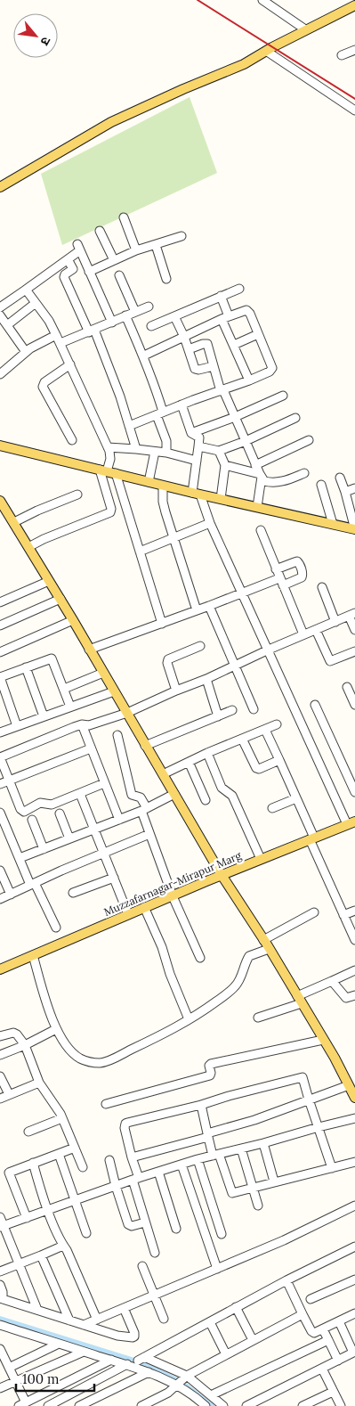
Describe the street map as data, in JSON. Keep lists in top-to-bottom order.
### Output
{
  "streets": {
    "main road": ["Muzzafarnagar-Mirapur Marg"]
  },
  "scale_bar": "100 m",
  "north": "bottom right"
}
